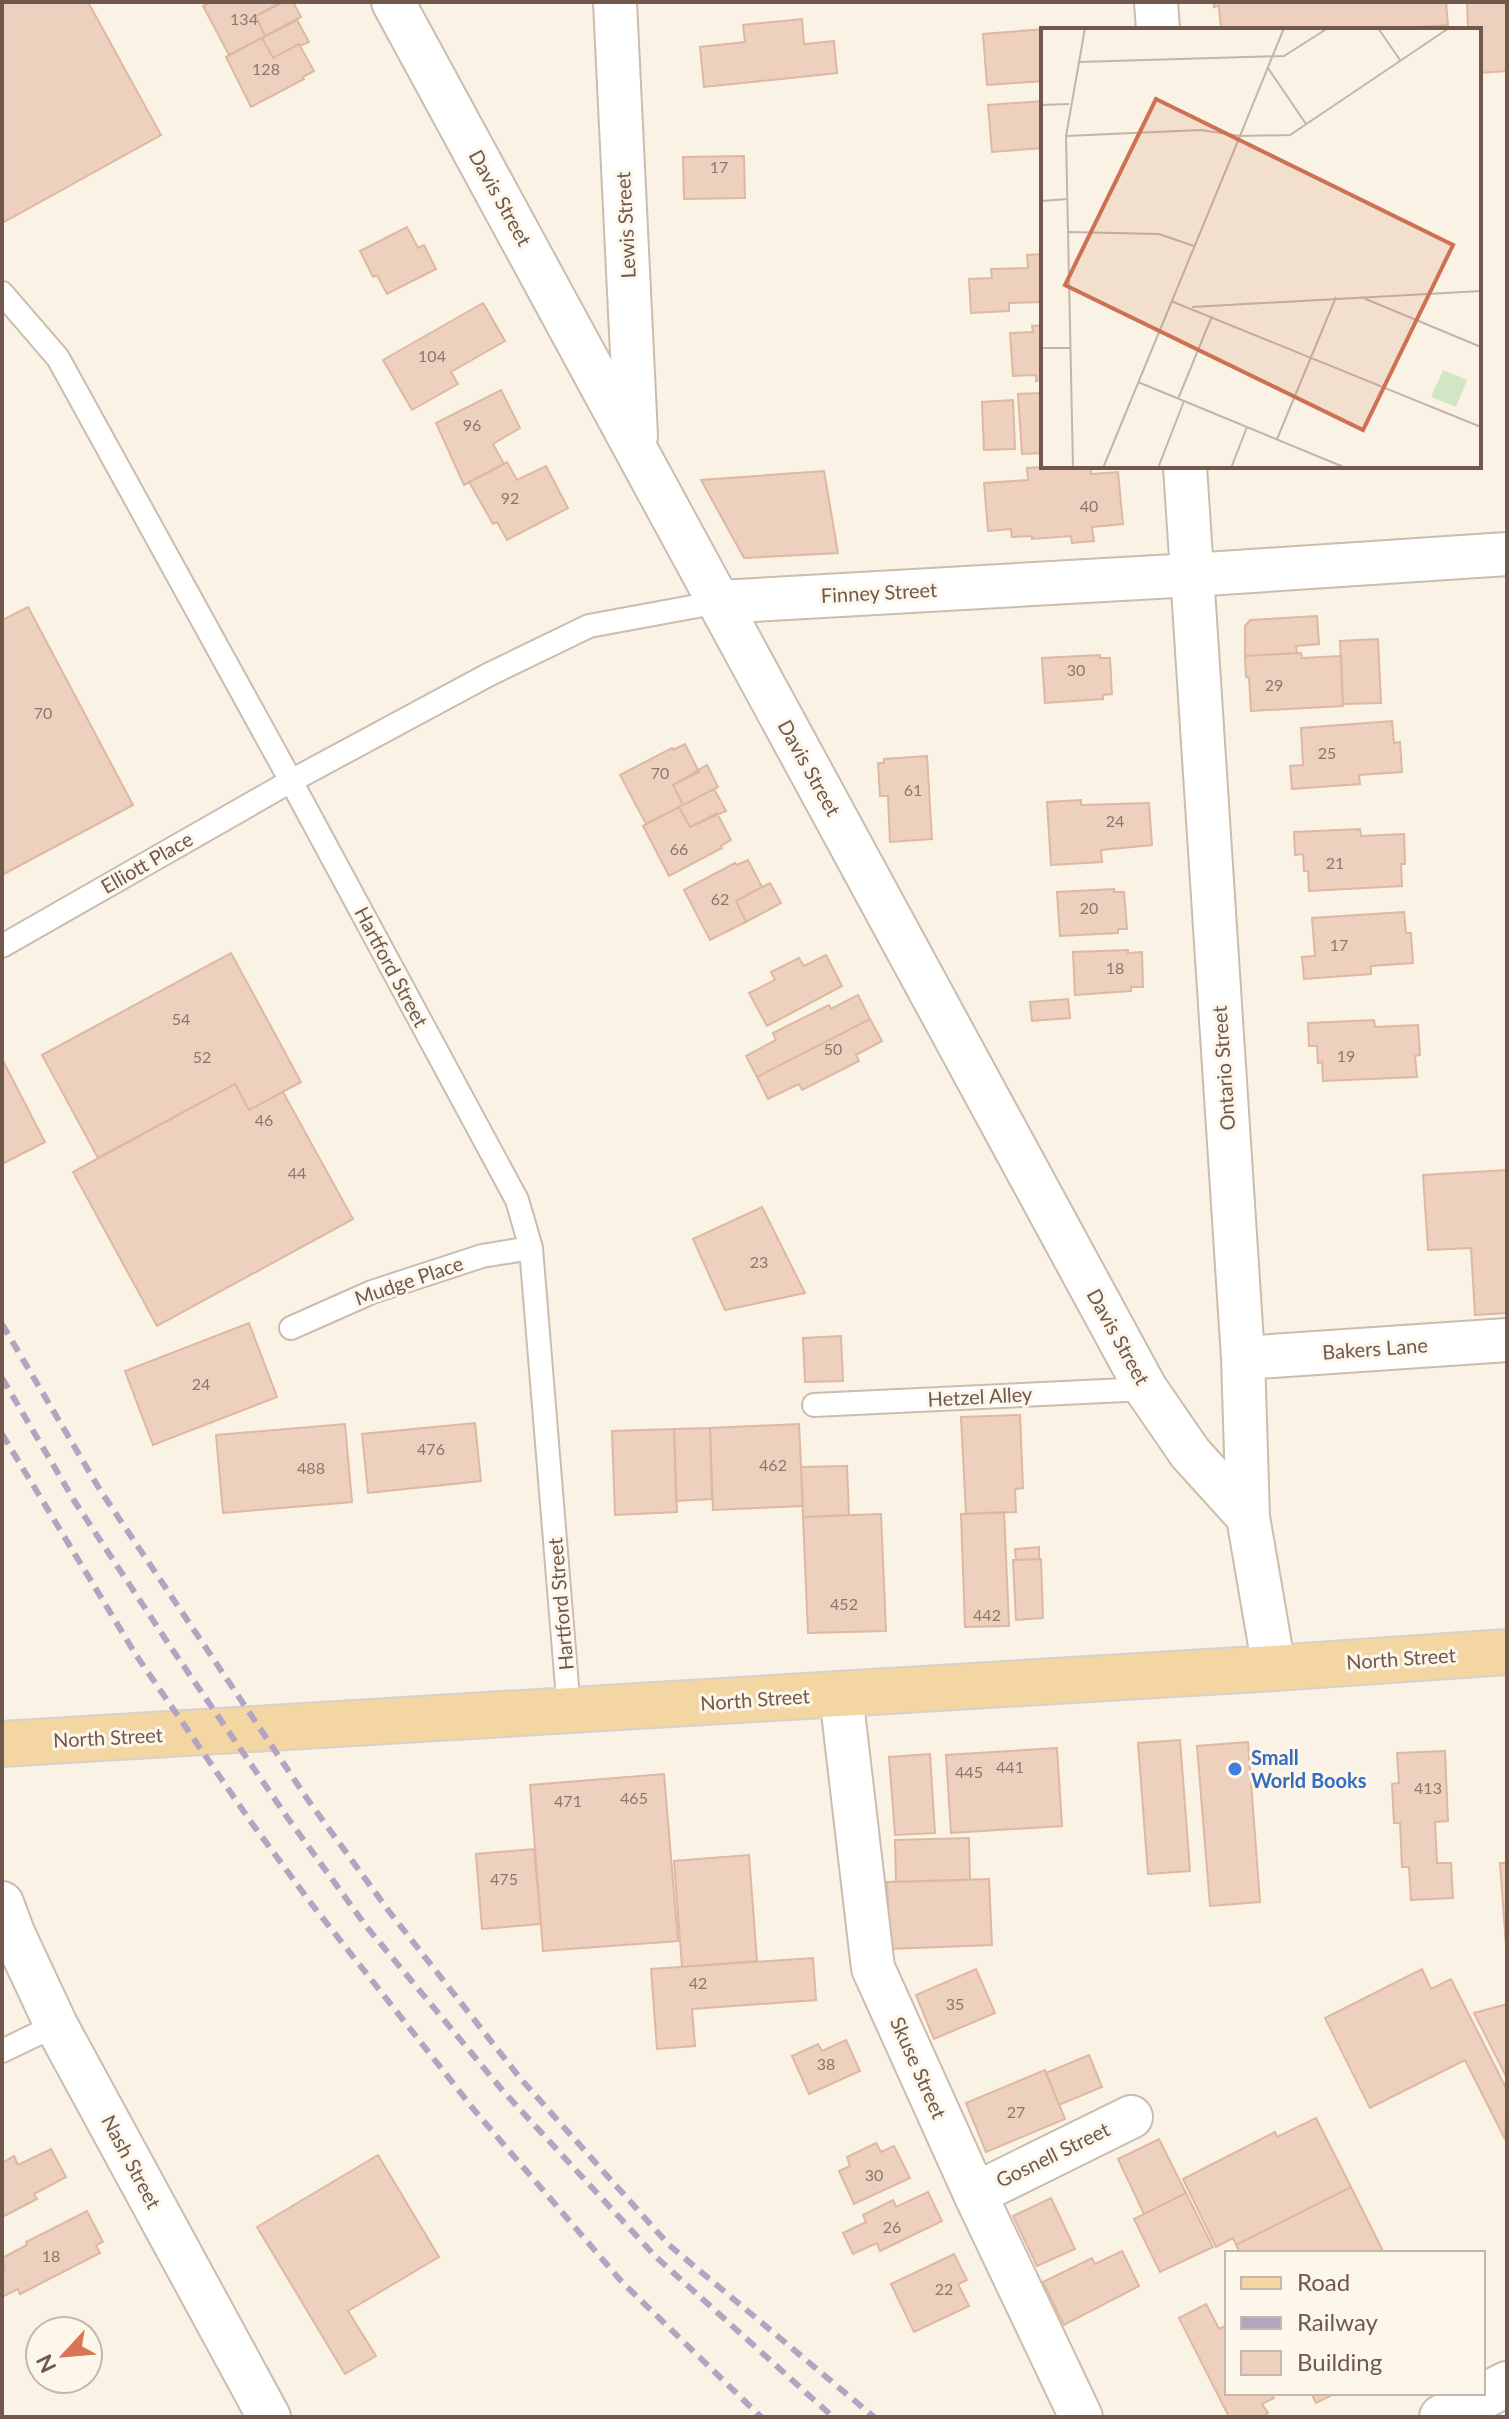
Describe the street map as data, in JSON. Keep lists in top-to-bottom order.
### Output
{
  "streets": {
    "main road": ["North Street"],
    "street": [
      "Davis Street",
      "Lewis Street",
      "Finney Street",
      "Ontario Street",
      "Bakers Lane",
      "Skuse Street",
      "Gosnell Street",
      "Nash Street"
    ],
    "lane": [
      "Elliott Place",
      "Hartford Street",
      "Mudge Place",
      "Hetzel Alley"
    ]
  },
  "crossings": [
    ["Davis Street", "Lewis Street"],
    ["Davis Street", "Finney Street"],
    ["Davis Street", "Ontario Street"],
    ["Davis Street", "Hetzel Alley"],
    ["Finney Street", "Elliott Place"],
    ["Finney Street", "Hartford Street"],
    ["Finney Street", "Ontario Street"],
    ["Elliott Place", "Hartford Street"],
    ["Hartford Street", "Mudge Place"],
    ["Hartford Street", "North Street"],
    ["Ontario Street", "Bakers Lane"],
    ["Ontario Street", "North Street"],
    ["North Street", "Skuse Street"],
    ["Skuse Street", "Gosnell Street"]
  ],
  "places": ["Small World Books"],
  "house_numbers": [
    "134",
    "128",
    "17",
    "104",
    "96",
    "92",
    "40",
    "30",
    "29",
    "70",
    "25",
    "70",
    "61",
    "24",
    "66",
    "21",
    "62",
    "20",
    "17",
    "18",
    "54",
    "50",
    "19",
    "52",
    "46",
    "44",
    "23",
    "24",
    "476",
    "462",
    "488",
    "452",
    "442",
    "441",
    "445",
    "413",
    "465",
    "471",
    "475",
    "42",
    "35",
    "38",
    "27",
    "30",
    "26",
    "18",
    "22"
  ],
  "legend": ["Road", "Railway", "Building"],
  "north": "bottom left"
}
